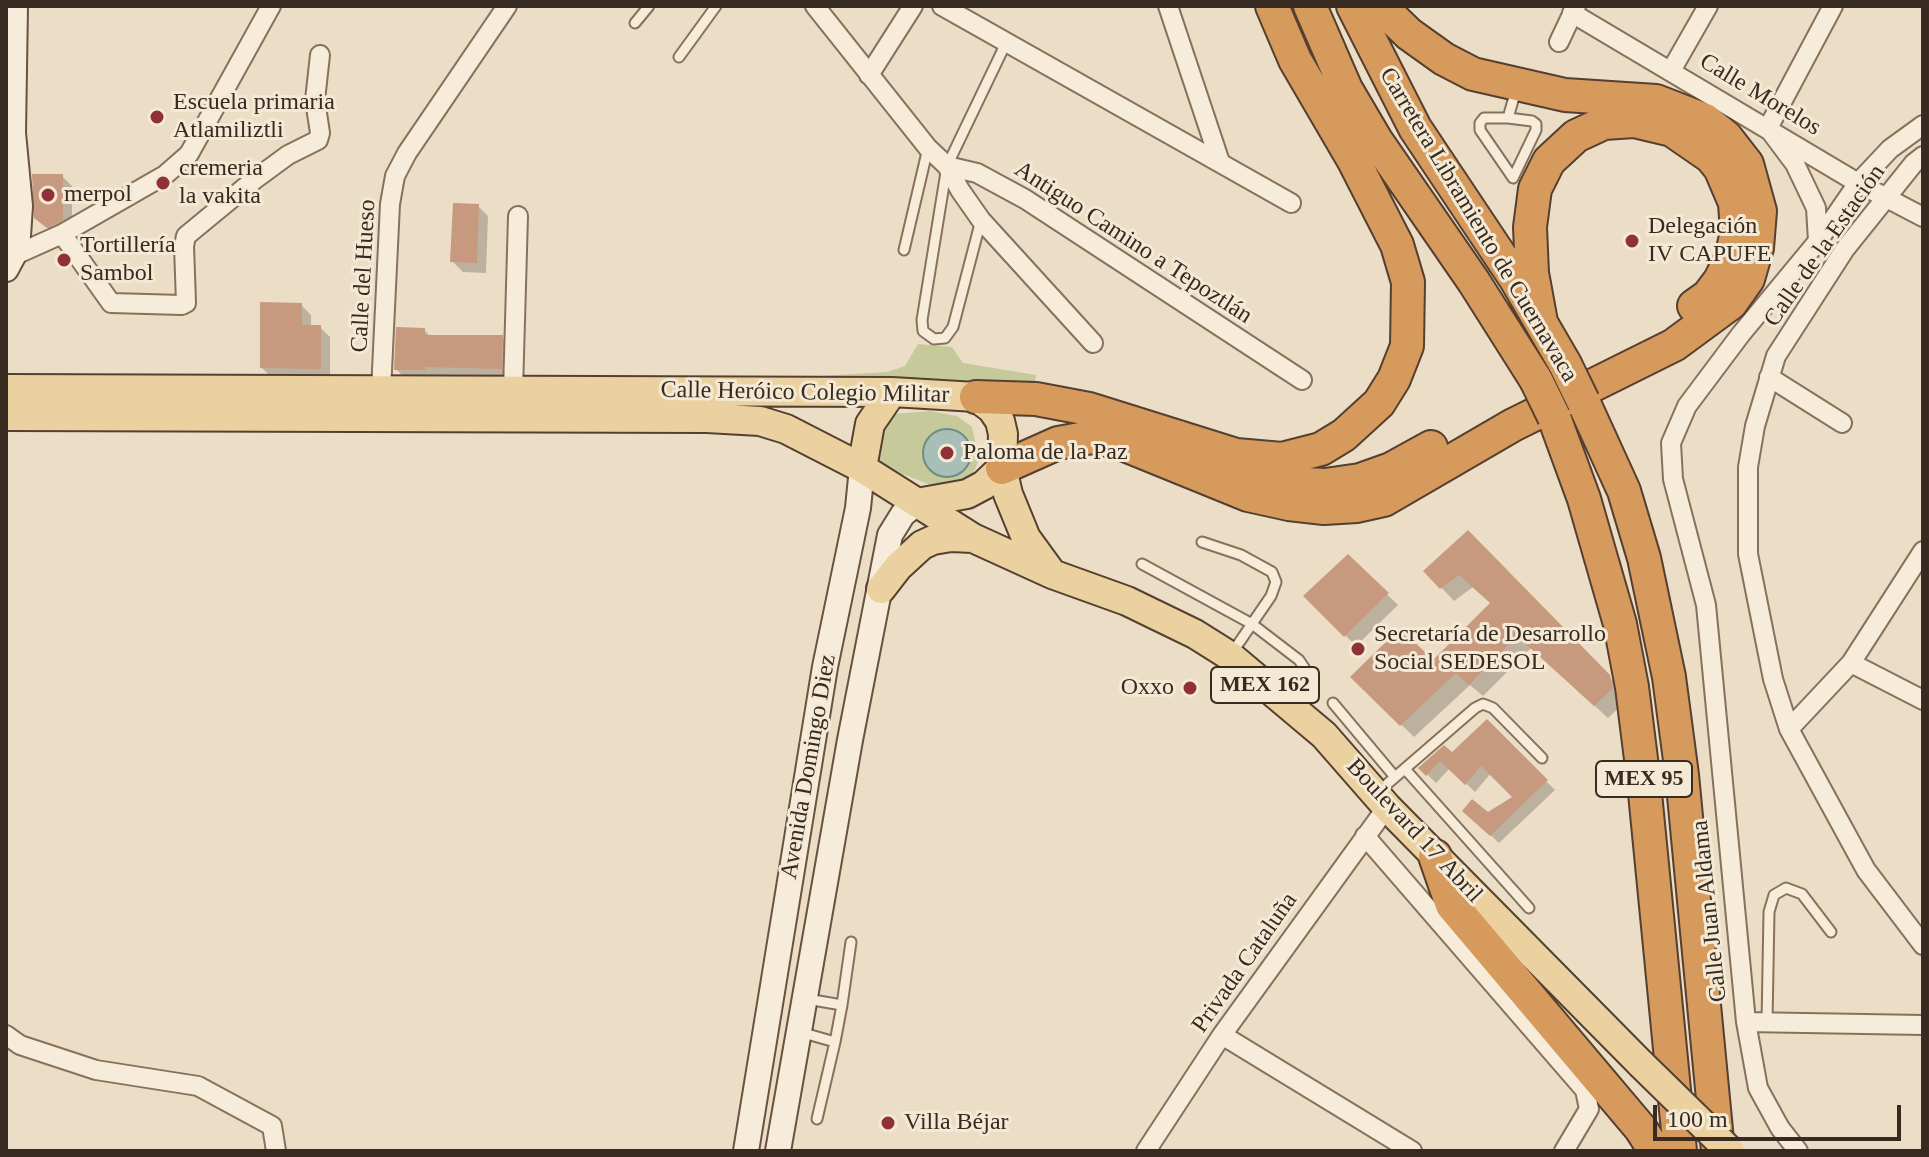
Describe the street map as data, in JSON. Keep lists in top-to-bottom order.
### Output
{
  "streets": {
    "highway": ["Carretera Libramiento de Cuernavaca", "MEX 95"],
    "main road": [
      "Calle Heróico Colegio Militar",
      "MEX 162",
      "Avenida Domingo Diez",
      "Boulevard 17 Abril"
    ],
    "street": [
      "Calle Morelos",
      "Antiguo Camino a Tepoztlán",
      "Calle de la Estación",
      "Calle del Hueso",
      "Calle Juan Aldama",
      "Privada Cataluña"
    ]
  },
  "crossings": [
    ["Calle Morelos", "Calle de la Estación"],
    ["Calle Morelos", "Calle Juan Aldama"],
    ["Calle del Hueso", "Calle Heróico Colegio Militar"],
    ["Calle Heróico Colegio Militar", "Avenida Domingo Diez"],
    ["Calle Heróico Colegio Militar", "Boulevard 17 Abril"],
    ["Avenida Domingo Diez", "Boulevard 17 Abril"],
    ["Boulevard 17 Abril", "Privada Cataluña"]
  ],
  "places": [
    "Escuela primaria Atlamiliztli",
    "cremeria la vakita",
    "merpol",
    "Delegación IV CAPUFE",
    "Tortillería Sambol",
    "Paloma de la Paz",
    "Secretaría de Desarrollo Social SEDESOL",
    "Oxxo",
    "Villa Béjar"
  ],
  "scale_bar": "100 m"
}
